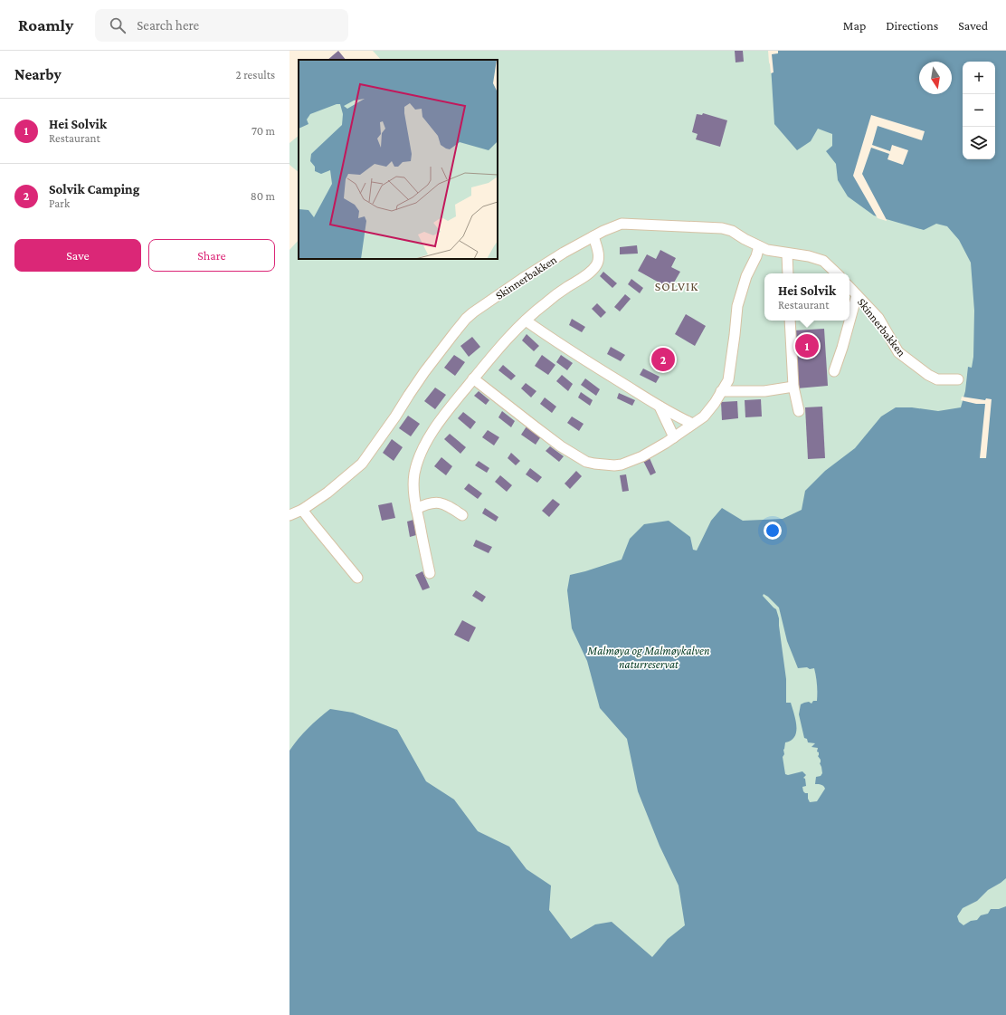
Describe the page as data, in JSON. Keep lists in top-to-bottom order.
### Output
{
  "streets": {
    "lane": ["Skinnerbakken"]
  },
  "districts": ["SOLVIK"],
  "parks": ["Malmøya og Malmøykalven naturreservat"],
  "north": "bottom",
  "page": {
    "header": "Roamly",
    "search": "Search here",
    "nav": ["Map", "Directions", "Saved"],
    "heading": ["Nearby", "2 results"],
    "map_buttons": ["+", "−"],
    "list": [
      {
        "mark": "1",
        "name": "Hei Solvik",
        "note": "Restaurant",
        "value": "70 m"
      },
      {
        "mark": "2",
        "name": "Solvik Camping",
        "note": "Park",
        "value": "80 m"
      }
    ],
    "buttons": ["Save", "Share"],
    "popup": ["Hei Solvik", "Restaurant"],
    "pins": ["1", "2"]
  }
}
